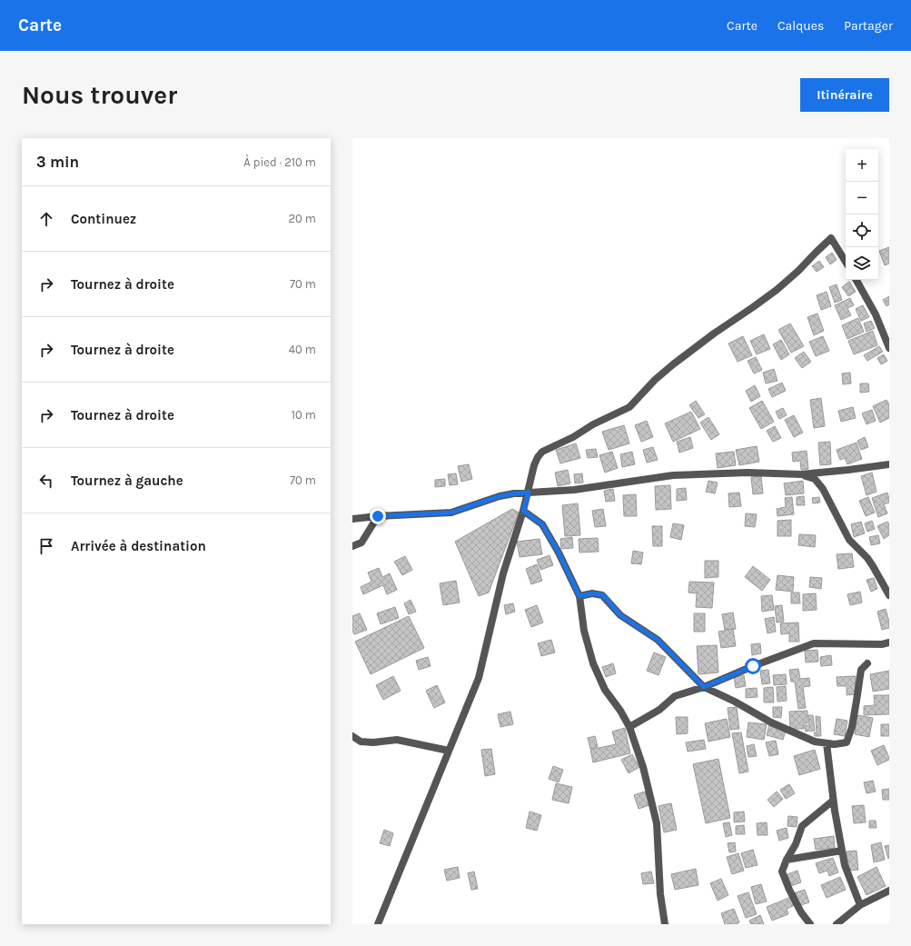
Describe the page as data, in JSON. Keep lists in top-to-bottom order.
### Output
{
  "page": {
    "header": "Carte",
    "nav": ["Carte", "Calques", "Partager"],
    "buttons": "Itinéraire",
    "title": "Nous trouver",
    "heading": ["3 min", "À pied · 210 m"],
    "map_buttons": ["+", "−"],
    "list": [
      ["Continuez", "20 m"],
      ["Tournez à droite", "70 m"],
      ["Tournez à droite", "40 m"],
      ["Tournez à droite", "10 m"],
      ["Tournez à gauche", "70 m"],
      "Arrivée à destination"
    ]
  }
}
